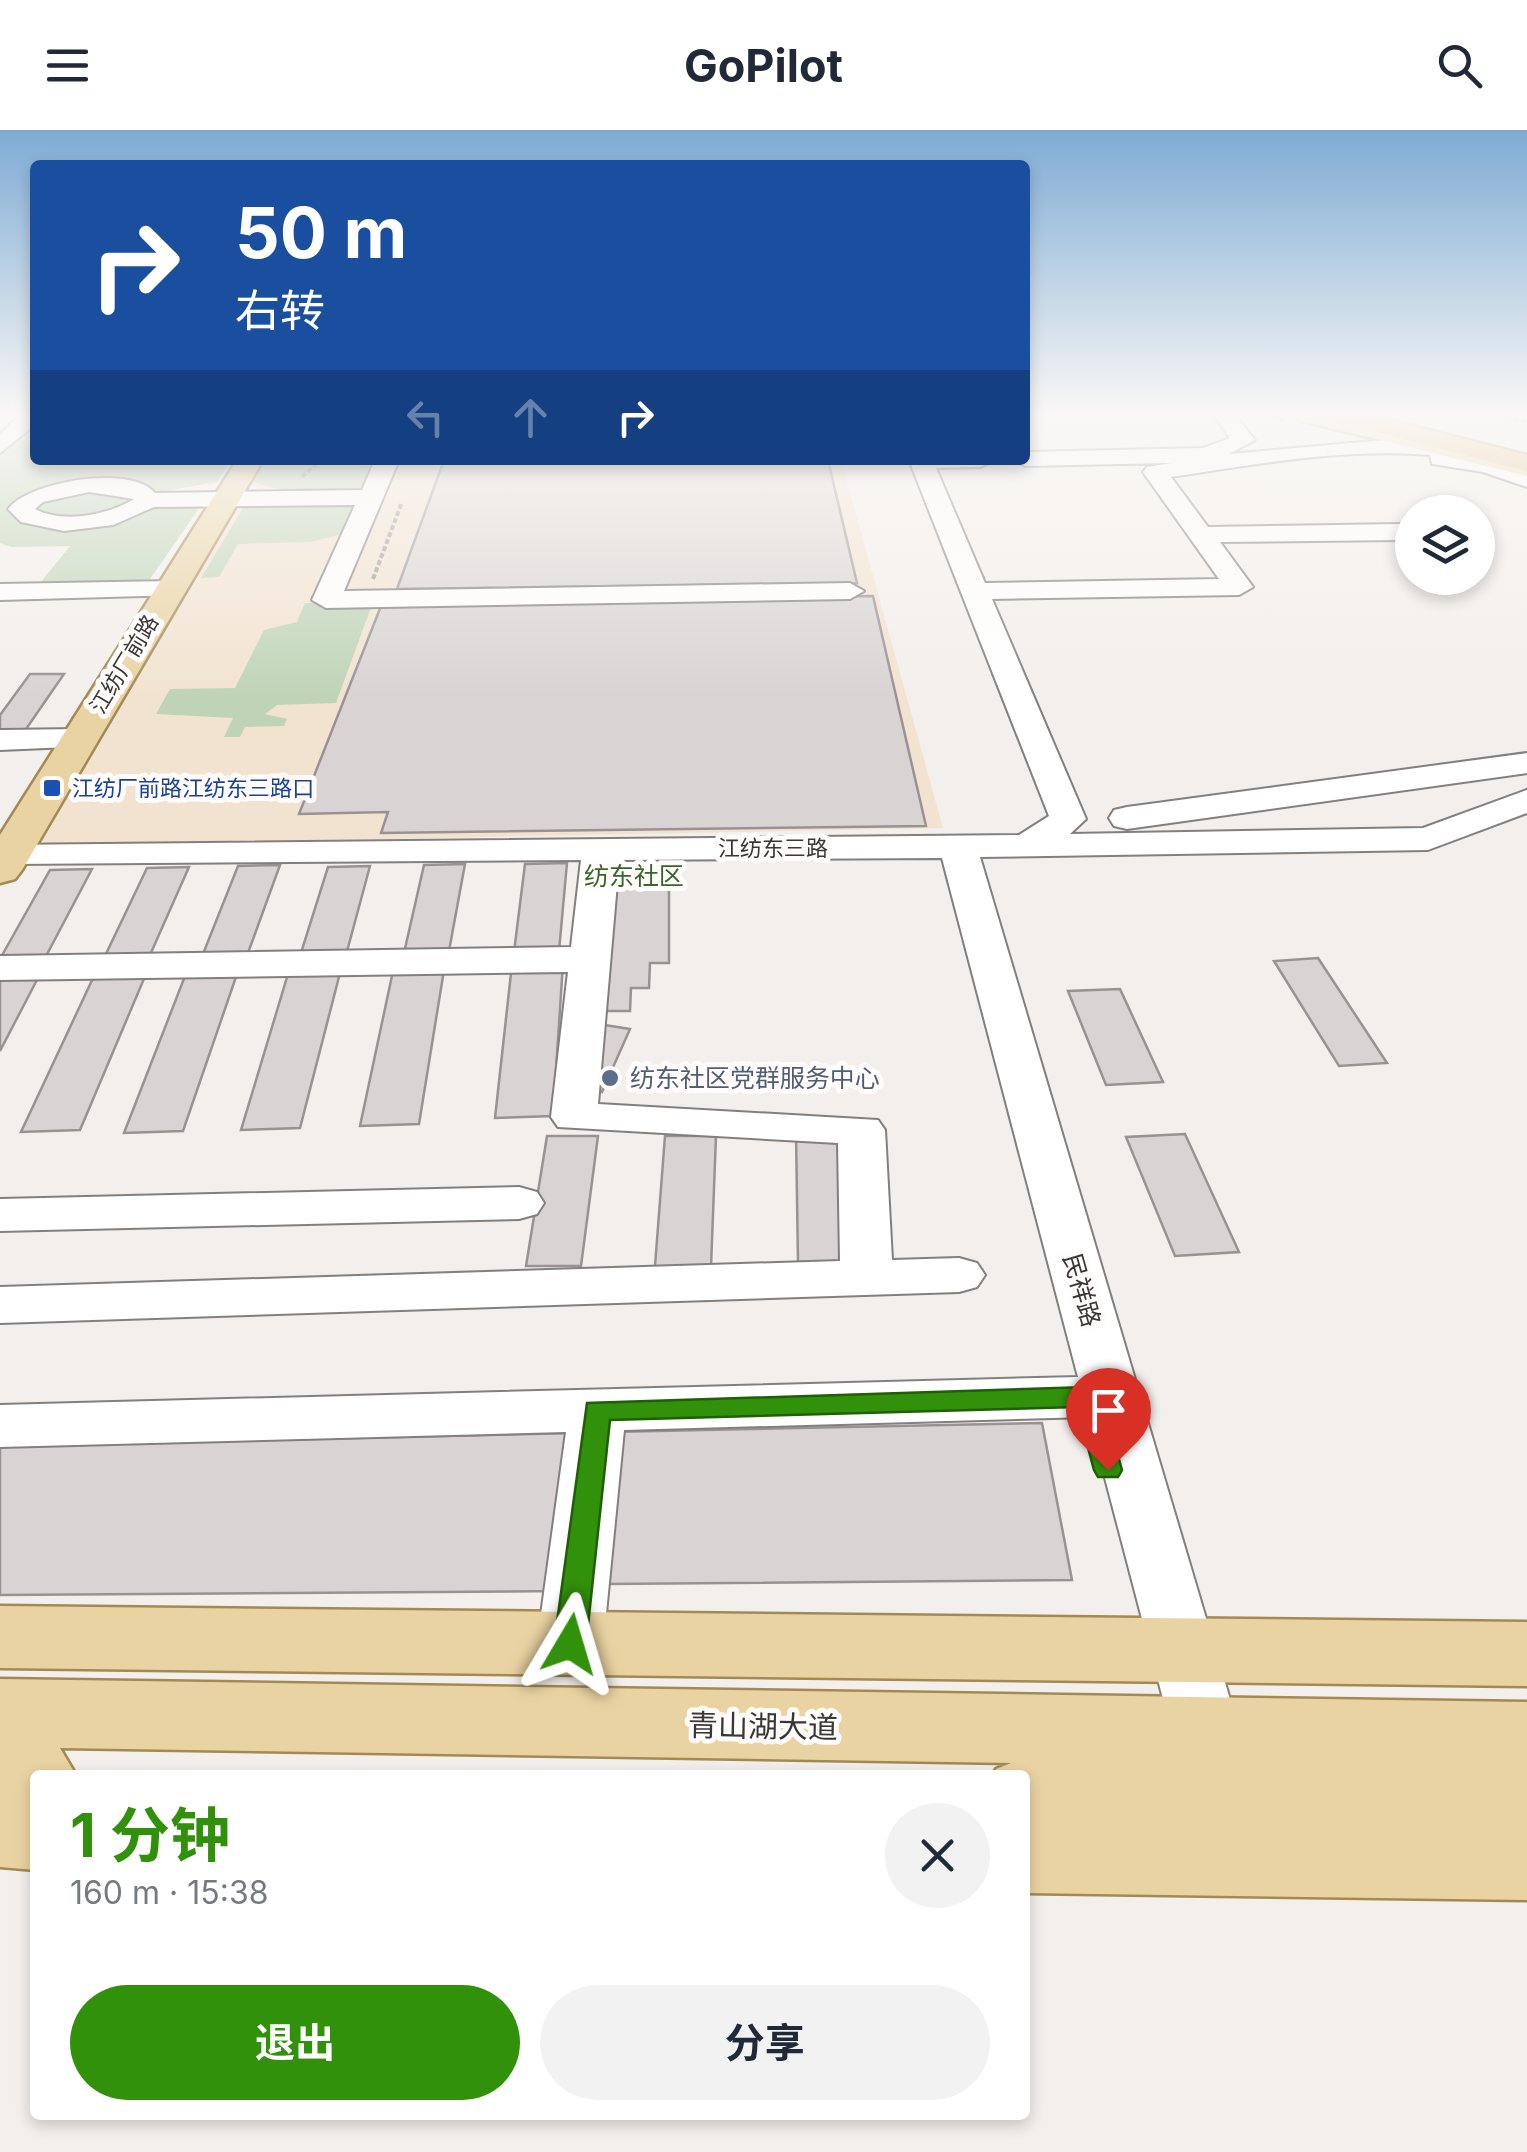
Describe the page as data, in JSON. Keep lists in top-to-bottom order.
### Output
{
  "streets": {
    "main road": ["江纺厂前路", "青山湖大道"],
    "street": ["江纺东三路", "民祥路"]
  },
  "crossings": [
    ["江纺厂前路", "江纺东三路"],
    ["江纺东三路", "民祥路"],
    ["民祥路", "青山湖大道"]
  ],
  "districts": ["纺东社区"],
  "places": {
    "transit": ["江纺厂前路江纺东三路口"],
    "other": ["纺东社区党群服务中心"]
  },
  "page": {
    "header": "GoPilot",
    "turn": ["50 m", "右转"],
    "heading": ["1 分钟", "160 m · 15:38"],
    "buttons": ["退出", "分享"]
  }
}
